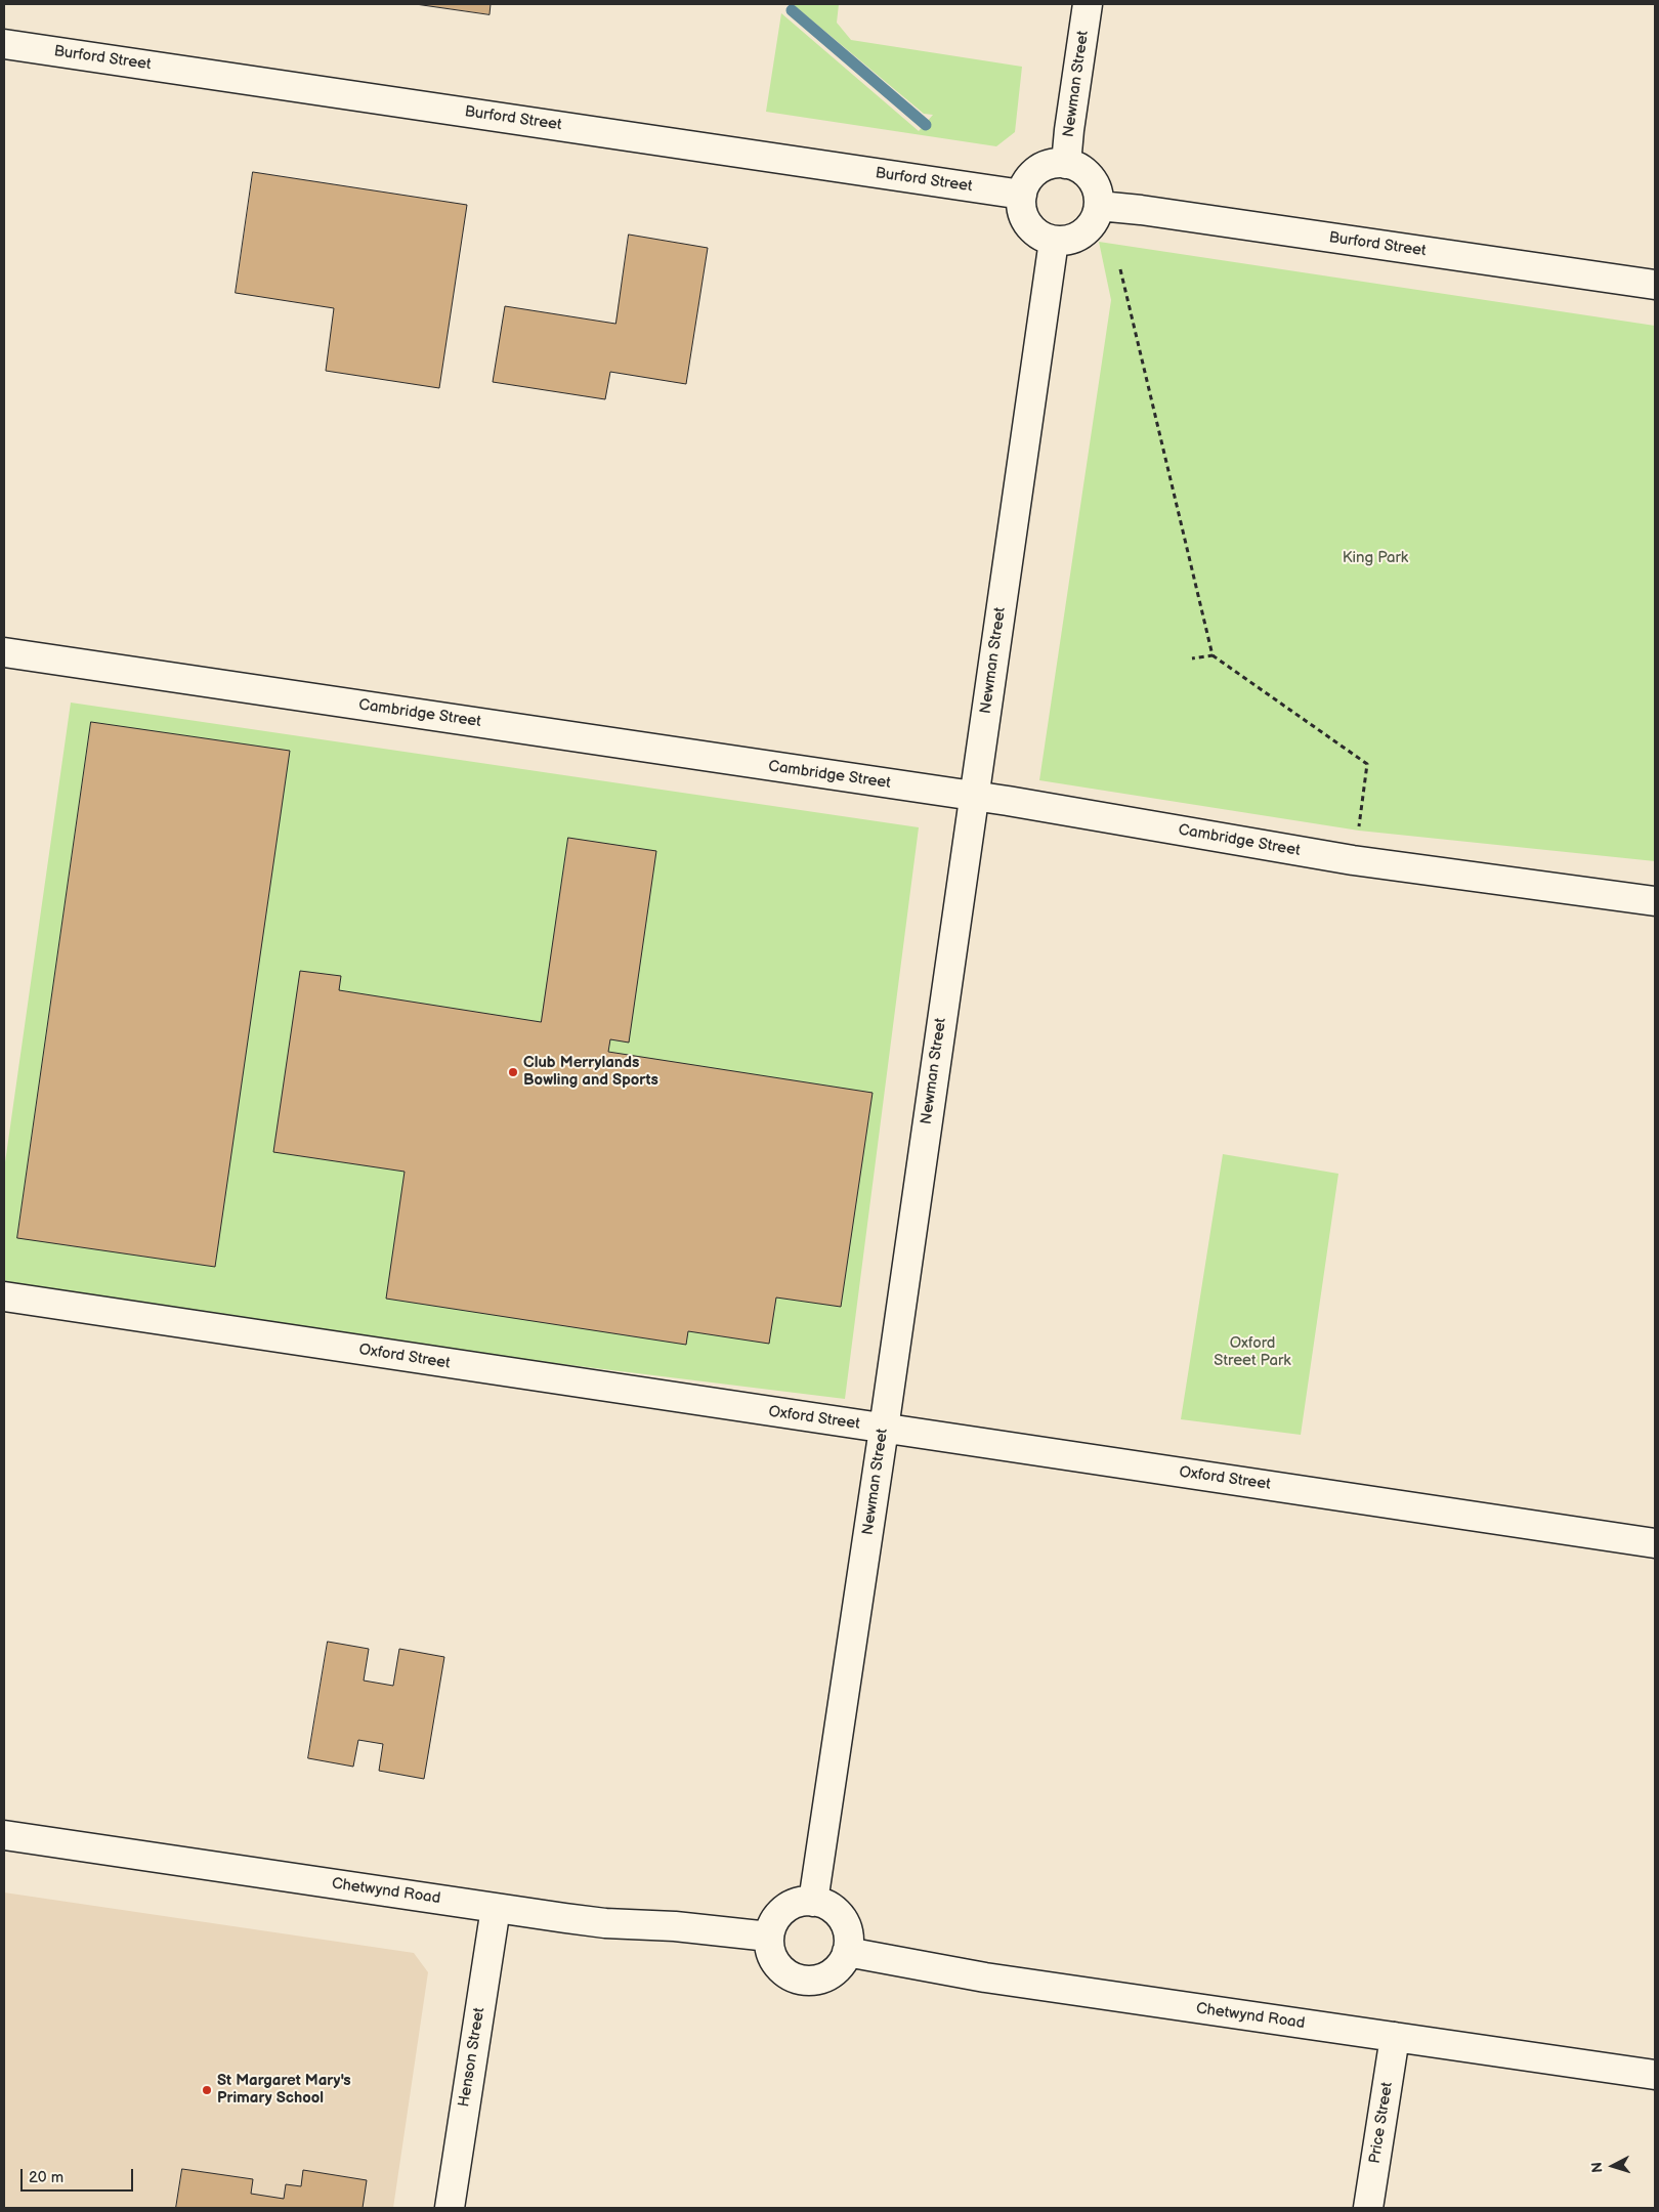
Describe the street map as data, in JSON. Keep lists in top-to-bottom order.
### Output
{
  "streets": {
    "street": [
      "Burford Street",
      "Newman Street",
      "Cambridge Street",
      "Oxford Street",
      "Chetwynd Road",
      "Henson Street",
      "Price Street"
    ]
  },
  "crossings": [
    ["Burford Street", "Newman Street"],
    ["Newman Street", "Cambridge Street"],
    ["Newman Street", "Oxford Street"],
    ["Newman Street", "Chetwynd Road"],
    ["Chetwynd Road", "Henson Street"],
    ["Chetwynd Road", "Price Street"]
  ],
  "parks": ["King Park", "Oxford Street Park"],
  "places": ["Club Merrylands Bowling and Sports", "St Margaret Mary's Primary School"],
  "scale_bar": "20 m",
  "north": "left"
}
